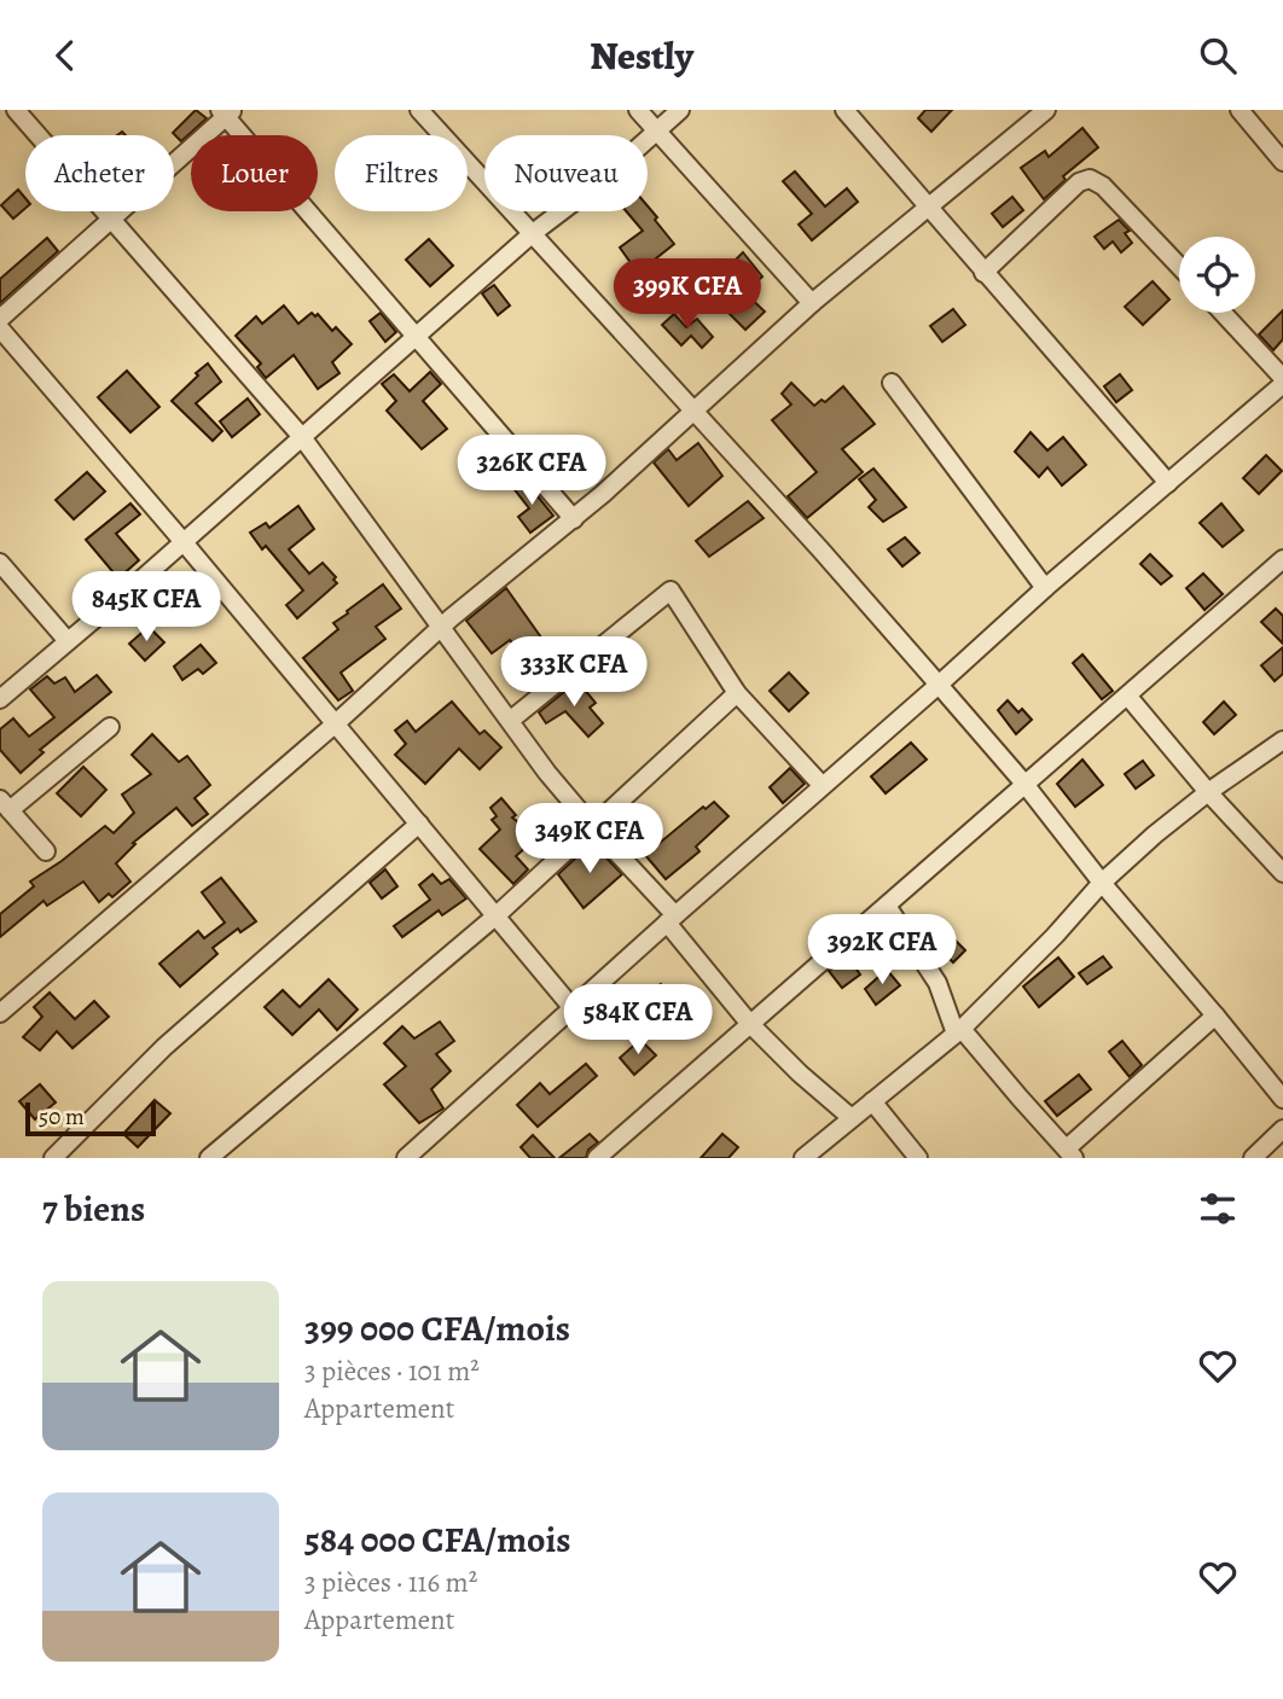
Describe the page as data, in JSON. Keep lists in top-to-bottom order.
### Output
{
  "scale_bar": "50 m",
  "page": {
    "header": "Nestly",
    "chip": [
      "Acheter",
      "Louer",
      "Filtres",
      "Nouveau"
    ],
    "price": [
      "399K CFA",
      "326K CFA",
      "845K CFA",
      "333K CFA",
      "349K CFA",
      "392K CFA",
      "584K CFA"
    ],
    "scale": "50 m",
    "heading": "7 biens",
    "list": [
      {
        "name": "399 000 CFA/mois",
        "note": "3 pièces · 101 m² · Appartement"
      },
      {
        "name": "584 000 CFA/mois",
        "note": "3 pièces · 116 m² · Appartement"
      }
    ]
  }
}
